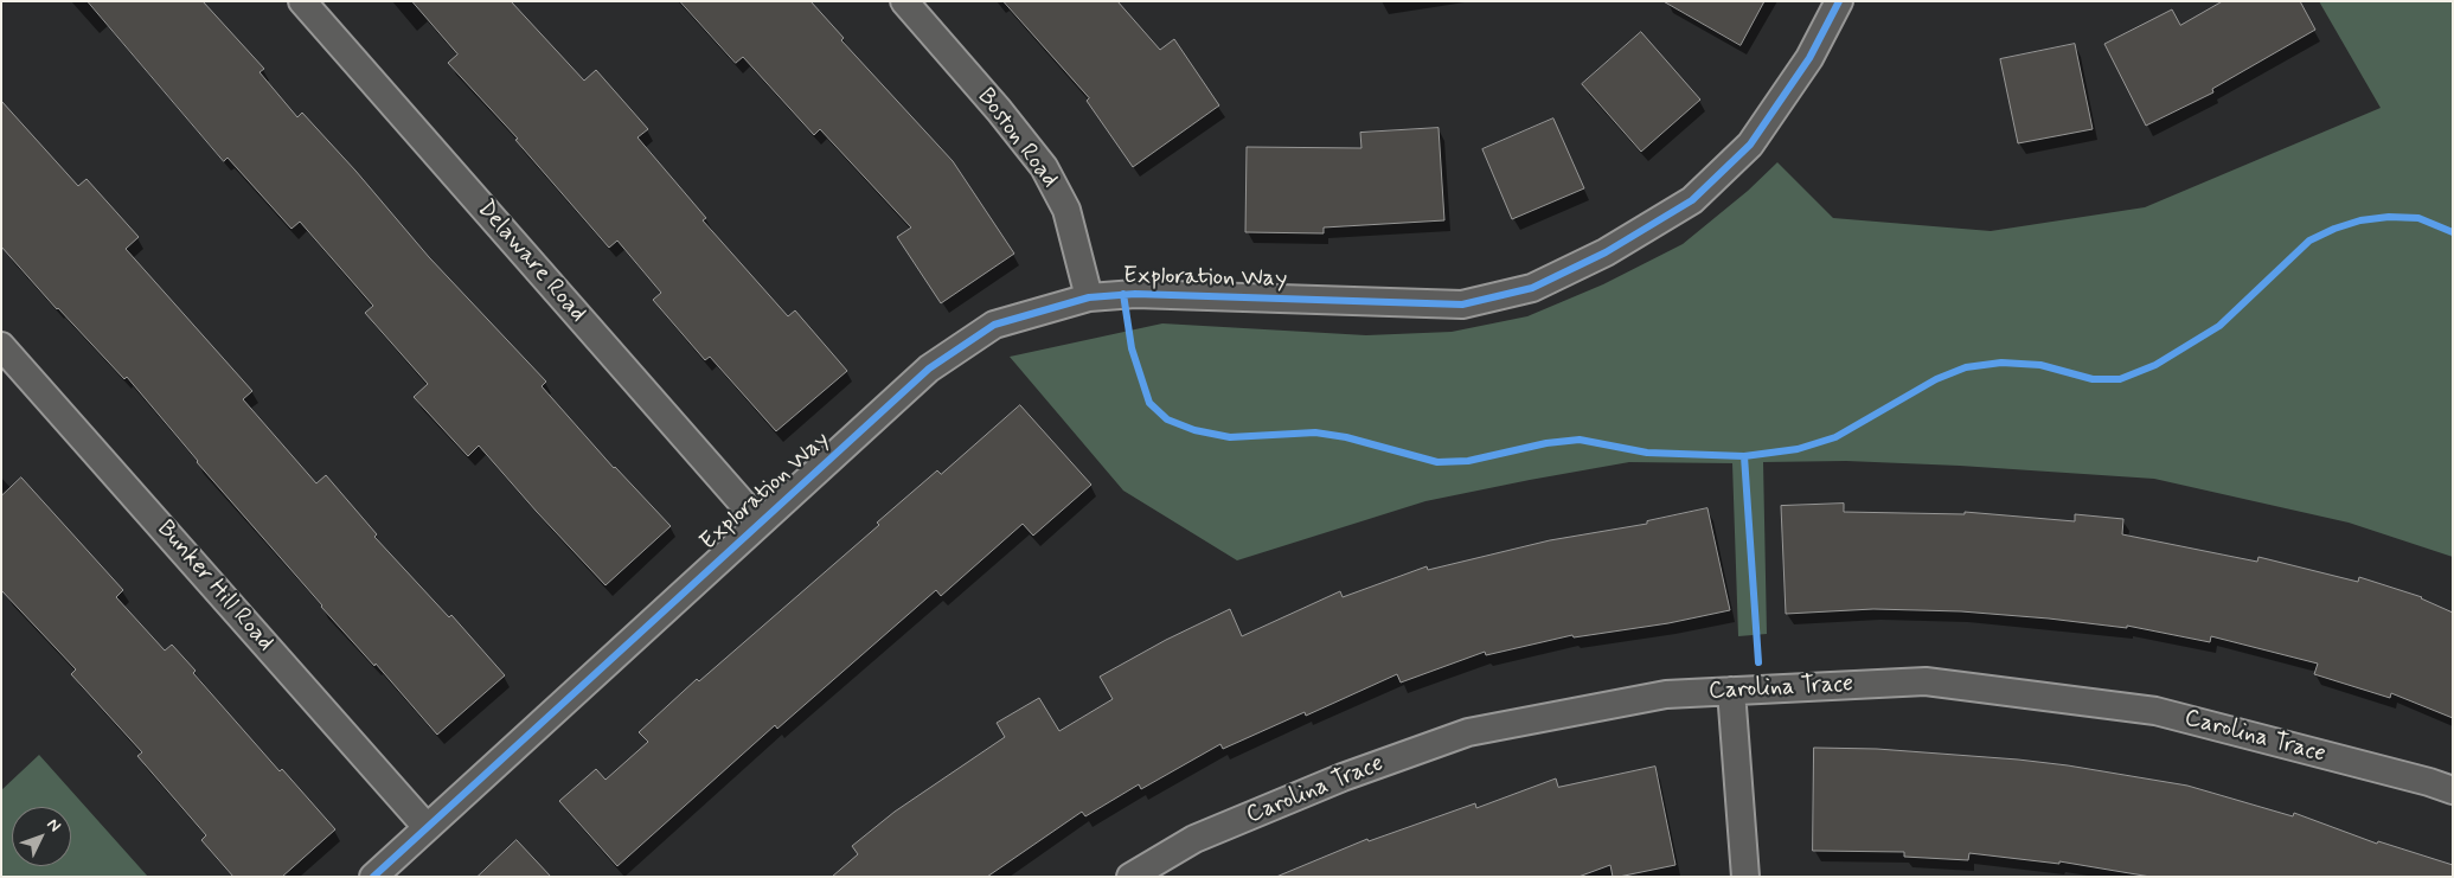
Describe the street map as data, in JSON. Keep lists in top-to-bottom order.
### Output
{
  "streets": {
    "street": [
      "Boston Road",
      "Delaware Road",
      "Exploration Way",
      "Bunker Hill Road",
      "Carolina Trace"
    ]
  },
  "crossings": [
    ["Boston Road", "Exploration Way"],
    ["Delaware Road", "Exploration Way"],
    ["Exploration Way", "Bunker Hill Road"]
  ],
  "north": "top right"
}
